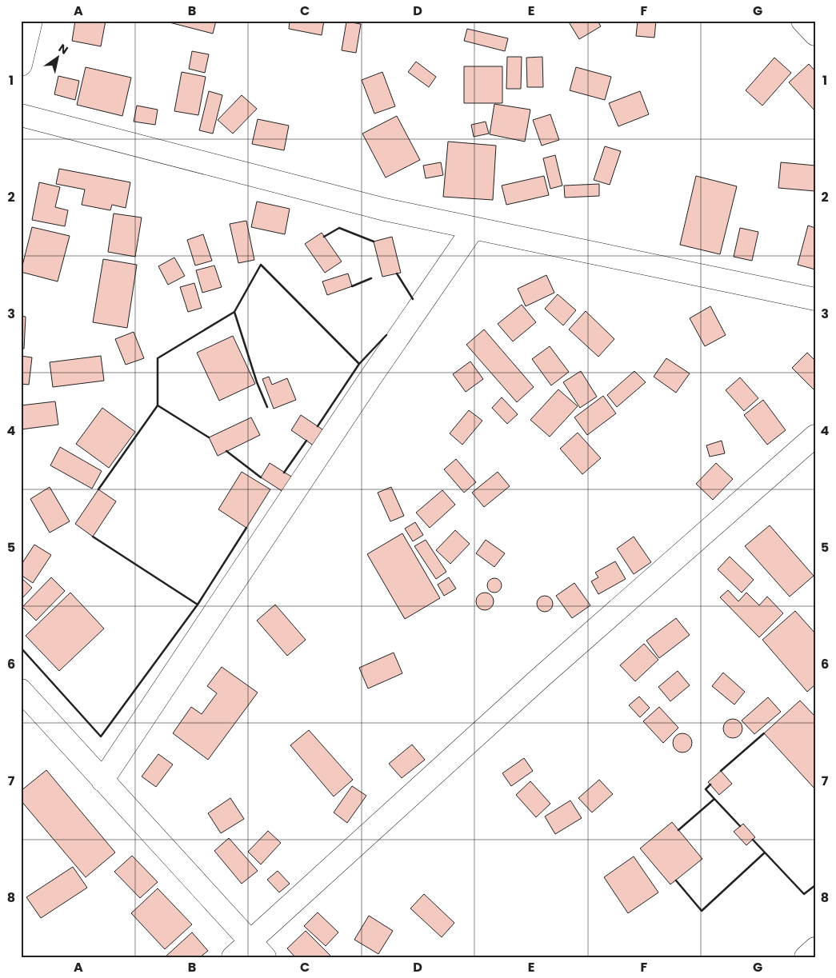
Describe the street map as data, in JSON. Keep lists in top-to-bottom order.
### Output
{
  "north": "top right",
  "grid": {
    "columns": [
      "A",
      "B",
      "C",
      "D",
      "E",
      "F",
      "G"
    ],
    "rows": [
      "1",
      "2",
      "3",
      "4",
      "5",
      "6",
      "7",
      "8"
    ]
  }
}
